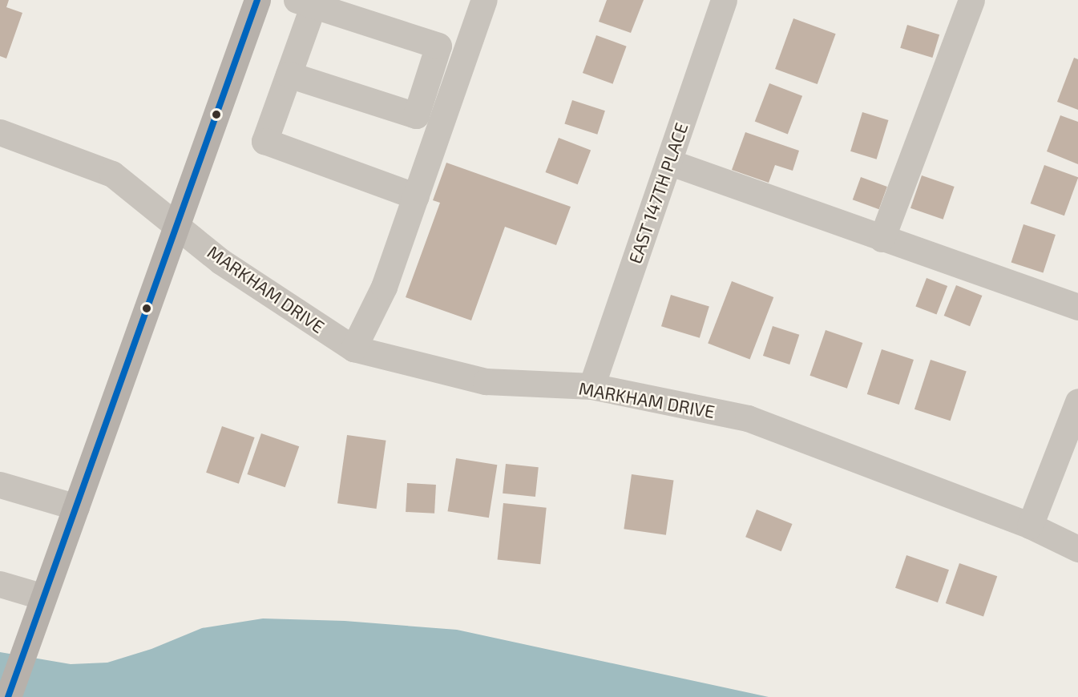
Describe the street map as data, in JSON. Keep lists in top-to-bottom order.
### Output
{
  "streets": {
    "street": ["EAST 147TH PLACE", "MARKHAM DRIVE"]
  },
  "crossings": [
    ["EAST 147TH PLACE", "MARKHAM DRIVE"]
  ]
}
